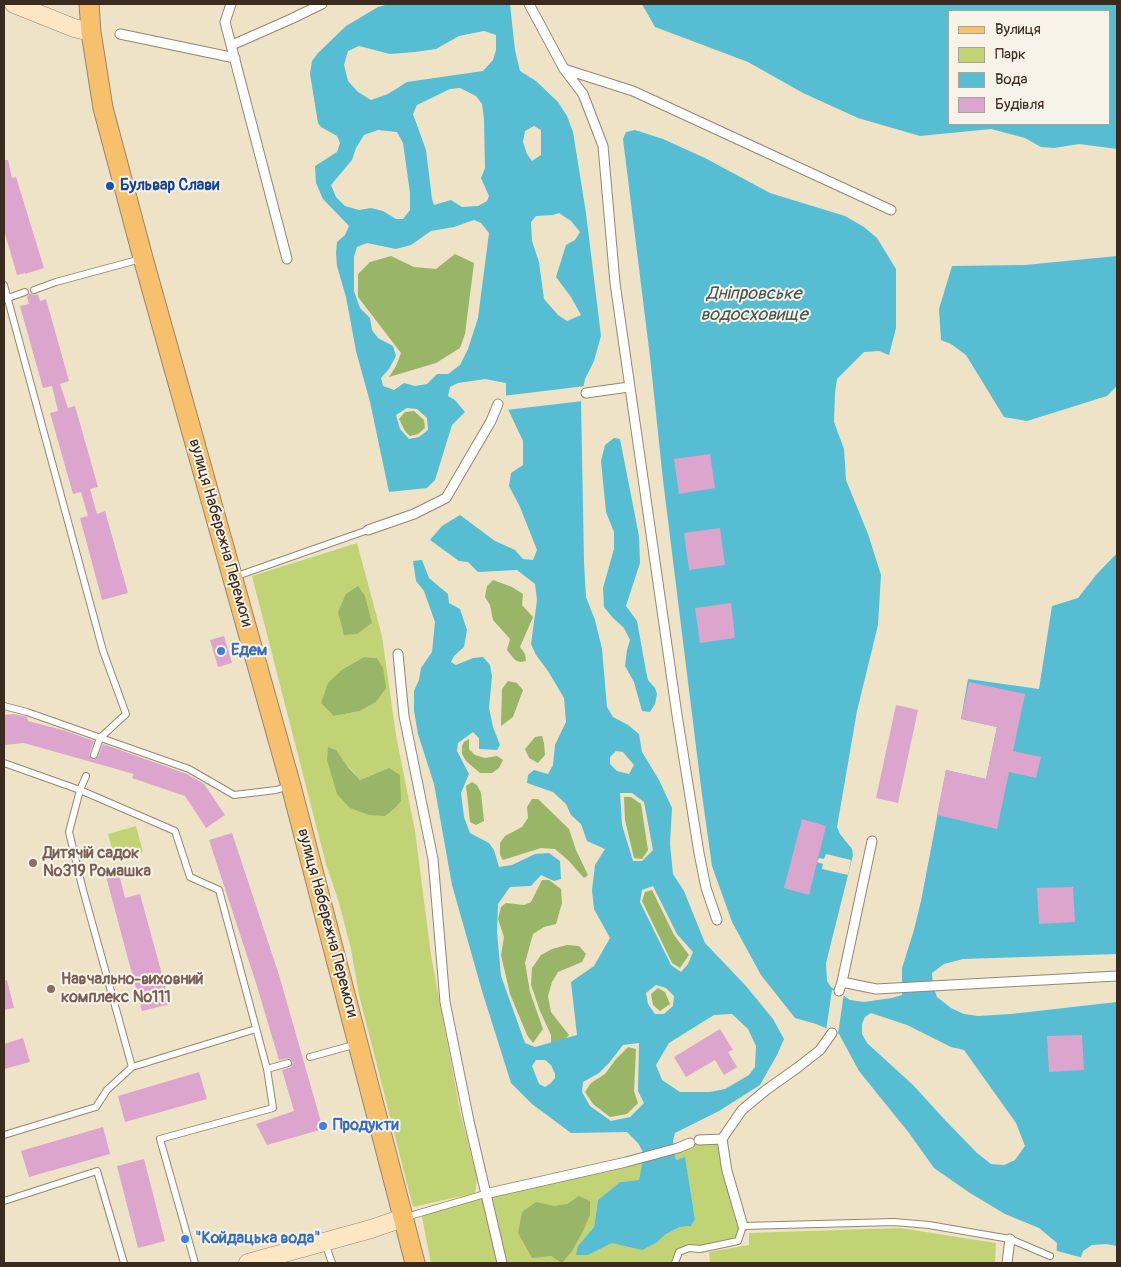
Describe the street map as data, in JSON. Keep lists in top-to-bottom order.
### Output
{
  "streets": {
    "main road": ["вулиця Набережна Перемоги"]
  },
  "water": ["Дніпровське водосховище"],
  "places": [
    "Бульвар Слави",
    "Едем",
    "Дитячій садок №319 Ромашка",
    "Навчально-виховний комплекс №111",
    "Продукти",
    "\"Койдацька вода\""
  ],
  "legend": [
    "Вулиця",
    "Парк",
    "Вода",
    "Будівля"
  ]
}
